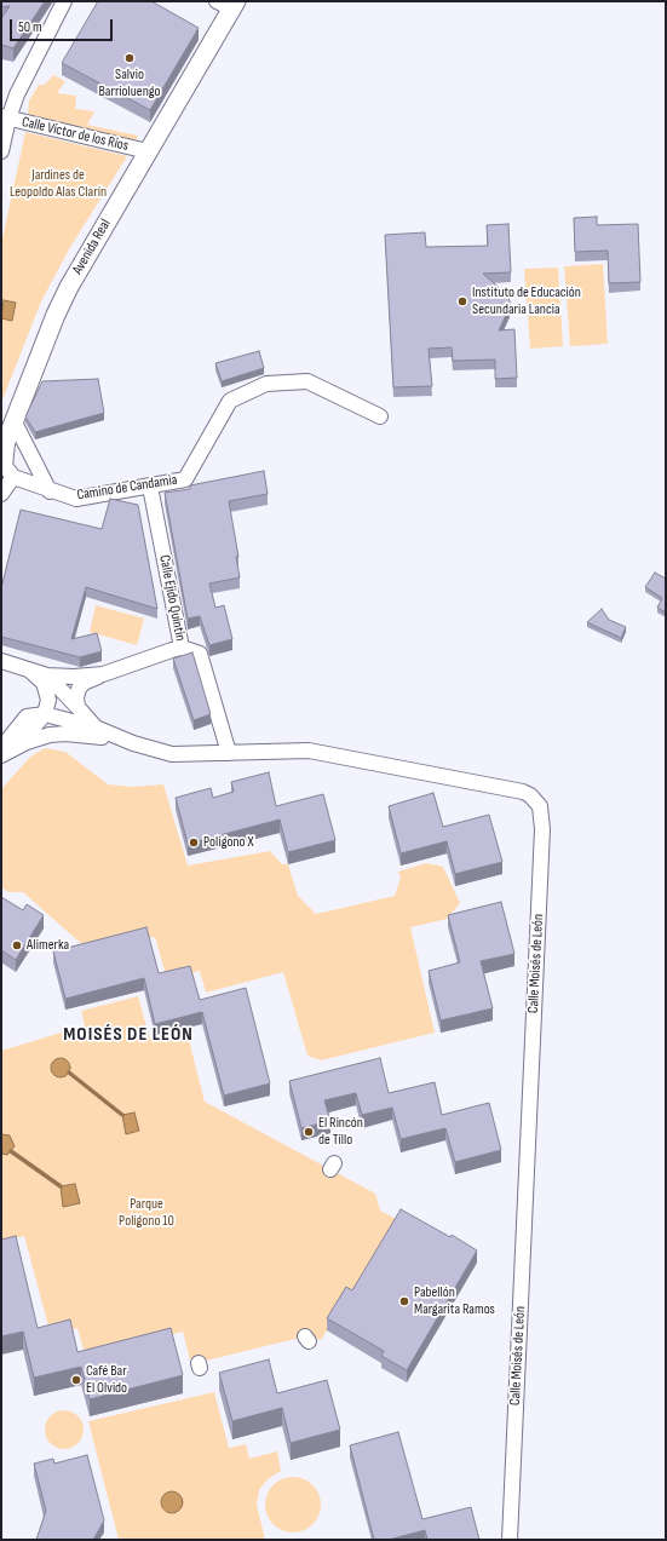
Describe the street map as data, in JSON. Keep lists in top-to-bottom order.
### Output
{
  "streets": {
    "main road": ["Avenida Real"],
    "street": [
      "Calle Víctor de los Ríos",
      "Camino de Candamia",
      "Calle Ejido Quintin",
      "Calle Moisés de León"
    ]
  },
  "crossings": [
    ["Calle Víctor de los Ríos", "Avenida Real"],
    ["Camino de Candamia", "Calle Ejido Quintin"],
    ["Calle Ejido Quintin", "Calle Moisés de León"]
  ],
  "districts": ["MOISÉS DE LEÓN"],
  "parks": ["Jardines de Leopoldo Alas Clarín", "Parque Polígono 10"],
  "places": [
    "Salvio Barrioluengo",
    "Instituto de Educación Secundaria Lancia",
    "Poligono X",
    "Alimerka",
    "El Rincón de Tillo",
    "Pabellón Margarita Ramos",
    "Café Bar El Olvido"
  ],
  "scale_bar": "50 m"
}
